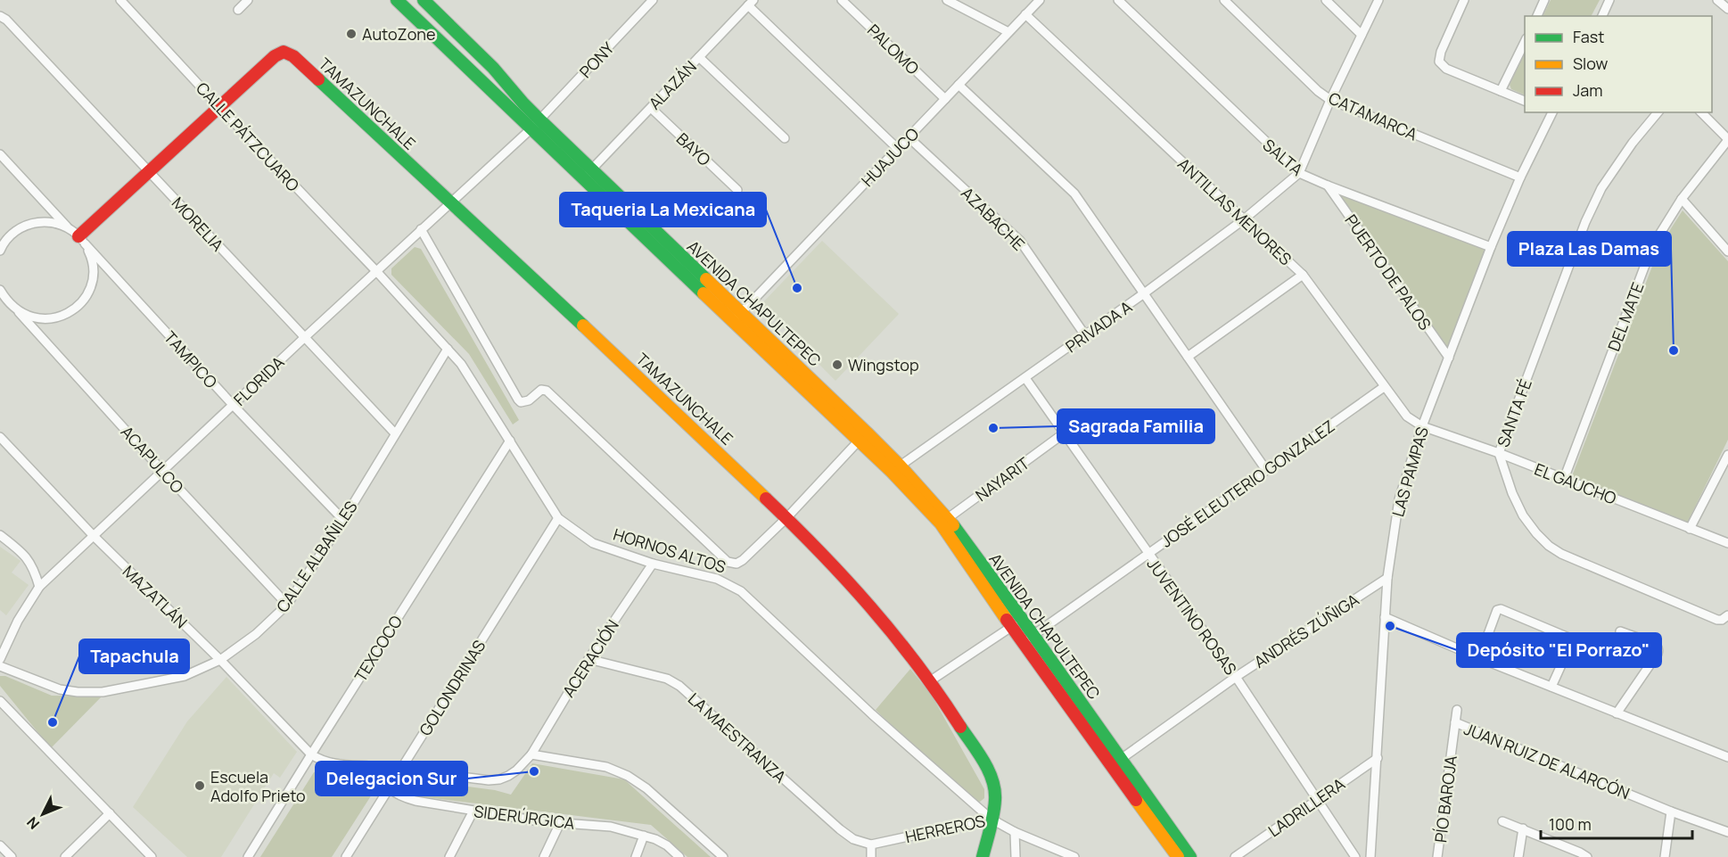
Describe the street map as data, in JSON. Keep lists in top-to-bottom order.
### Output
{
  "streets": {
    "main road": ["TAMAZUNCHALE", "AVENIDA CHAPULTEPEC"],
    "street": [
      "PALOMO",
      "PONY",
      "ALAZÁN",
      "CATAMARCA",
      "CALLE PÁTZCUARO",
      "BAYO",
      "HUAJUCO",
      "SALTA",
      "ANTILLAS MENORES",
      "AZABACHE",
      "MORELIA",
      "PUERTO DE PALOS",
      "DEL MATE",
      "PRIVADA A",
      "TAMPICO",
      "FLORIDA",
      "SANTA FÉ",
      "ACAPULCO",
      "LAS PAMPAS",
      "NAYARIT",
      "JOSÉ ELEUTERIO GONZALEZ",
      "EL GAUCHO",
      "HORNOS ALTOS",
      "CALLE ALBAÑILES",
      "MAZATLÁN",
      "JUVENTINO ROSAS",
      "ANDRÉS ZÚÑIGA",
      "TEXCOCO",
      "ACERACIÓN",
      "GOLONDRINAS",
      "LA MAESTRANZA",
      "JUAN RUIZ DE ALARCÓN",
      "PÍO BAROJA",
      "LADRILLERA",
      "SIDERÚRGICA",
      "HERREROS"
    ]
  },
  "crossings": [
    ["PALOMO", "HUAJUCO"],
    ["PONY", "AVENIDA CHAPULTEPEC"],
    ["PONY", "FLORIDA"],
    ["ALAZÁN", "BAYO"],
    ["ALAZÁN", "AVENIDA CHAPULTEPEC"],
    ["TAMAZUNCHALE", "CALLE PÁTZCUARO"],
    ["TAMAZUNCHALE", "FLORIDA"],
    ["TAMAZUNCHALE", "HORNOS ALTOS"],
    ["TAMAZUNCHALE", "HERREROS"],
    ["CATAMARCA", "LAS PAMPAS"],
    ["CALLE PÁTZCUARO", "FLORIDA"],
    ["CALLE PÁTZCUARO", "HORNOS ALTOS"],
    ["HUAJUCO", "ANTILLAS MENORES"],
    ["HUAJUCO", "AZABACHE"],
    ["HUAJUCO", "AVENIDA CHAPULTEPEC"],
    ["SALTA", "PUERTO DE PALOS"],
    ["SALTA", "PRIVADA A"],
    ["SALTA", "LAS PAMPAS"],
    ["ANTILLAS MENORES", "PRIVADA A"],
    ["ANTILLAS MENORES", "LAS PAMPAS"],
    ["ANTILLAS MENORES", "JOSÉ ELEUTERIO GONZALEZ"],
    ["ANTILLAS MENORES", "EL GAUCHO"],
    ["AZABACHE", "PRIVADA A"],
    ["MORELIA", "FLORIDA"],
    ["MORELIA", "CALLE ALBAÑILES"],
    ["PUERTO DE PALOS", "LAS PAMPAS"],
    ["AVENIDA CHAPULTEPEC", "PRIVADA A"],
    ["AVENIDA CHAPULTEPEC", "FLORIDA"],
    ["AVENIDA CHAPULTEPEC", "NAYARIT"],
    ["AVENIDA CHAPULTEPEC", "JOSÉ ELEUTERIO GONZALEZ"],
    ["AVENIDA CHAPULTEPEC", "ANDRÉS ZÚÑIGA"],
    ["DEL MATE", "EL GAUCHO"],
    ["PRIVADA A", "JUVENTINO ROSAS"],
    ["TAMPICO", "FLORIDA"],
    ["TAMPICO", "CALLE ALBAÑILES"],
    ["FLORIDA", "ACAPULCO"],
    ["FLORIDA", "HORNOS ALTOS"],
    ["FLORIDA", "MAZATLÁN"],
    ["SANTA FÉ", "EL GAUCHO"],
    ["ACAPULCO", "CALLE ALBAÑILES"],
    ["LAS PAMPAS", "EL GAUCHO"],
    ["LAS PAMPAS", "ANDRÉS ZÚÑIGA"],
    ["LAS PAMPAS", "LADRILLERA"],
    ["NAYARIT", "JUVENTINO ROSAS"],
    ["JOSÉ ELEUTERIO GONZALEZ", "JUVENTINO ROSAS"],
    ["HORNOS ALTOS", "CALLE ALBAÑILES"],
    ["HORNOS ALTOS", "TEXCOCO"],
    ["HORNOS ALTOS", "ACERACIÓN"],
    ["HORNOS ALTOS", "GOLONDRINAS"],
    ["HORNOS ALTOS", "HERREROS"],
    ["CALLE ALBAÑILES", "MAZATLÁN"],
    ["MAZATLÁN", "TEXCOCO"],
    ["MAZATLÁN", "SIDERÚRGICA"],
    ["JUVENTINO ROSAS", "ANDRÉS ZÚÑIGA"],
    ["JUVENTINO ROSAS", "LADRILLERA"],
    ["TEXCOCO", "SIDERÚRGICA"],
    ["ACERACIÓN", "LA MAESTRANZA"],
    ["ACERACIÓN", "SIDERÚRGICA"],
    ["GOLONDRINAS", "SIDERÚRGICA"],
    ["LA MAESTRANZA", "HERREROS"],
    ["JUAN RUIZ DE ALARCÓN", "PÍO BAROJA"]
  ],
  "places": [
    "AutoZone",
    "Taqueria La Mexicana",
    "Plaza Las Damas",
    "Wingstop",
    "Sagrada Familia",
    "Depósito \"El Porrazo\"",
    "Tapachula",
    "Delegacion Sur",
    "Escuela Adolfo Prieto"
  ],
  "legend": ["Fast", "Slow", "Jam"],
  "scale_bar": "100 m",
  "north": "bottom left"
}
